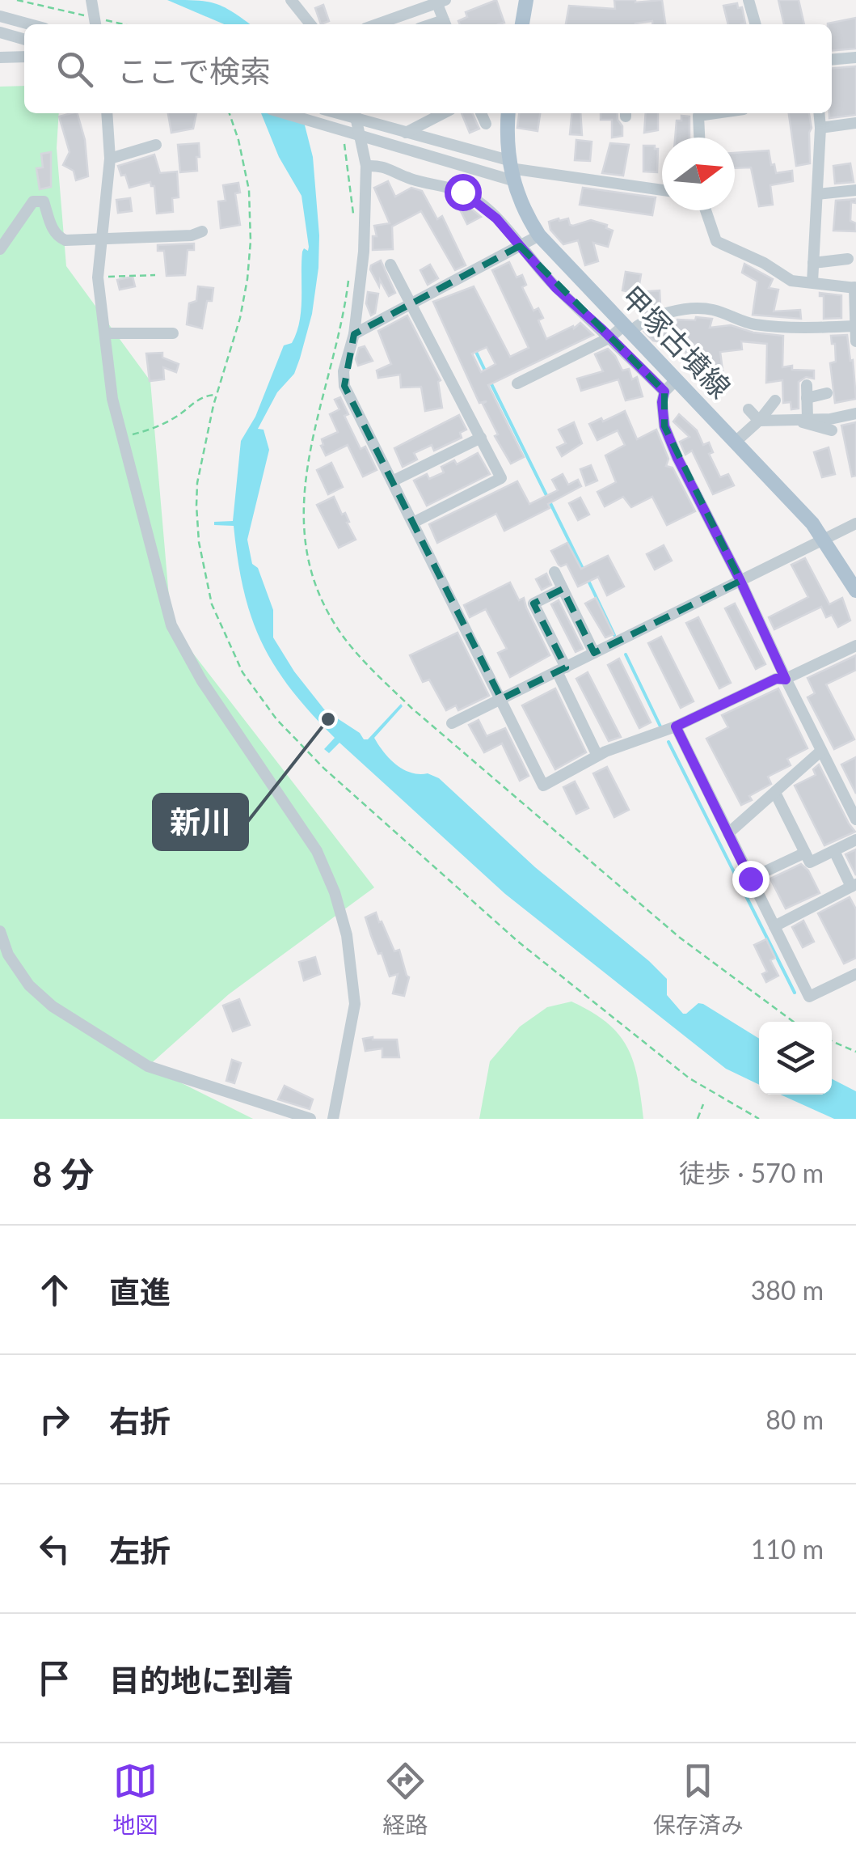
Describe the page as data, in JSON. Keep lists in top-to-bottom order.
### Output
{
  "streets": {
    "main road": ["甲塚古墳線"]
  },
  "places": ["新川"],
  "north": "right",
  "page": {
    "search": "ここで検索",
    "heading": ["8 分", "徒歩 · 570 m"],
    "list": [
      ["直進", "380 m"],
      ["右折", "80 m"],
      ["左折", "110 m"],
      "目的地に到着"
    ],
    "nav": ["地図", "経路", "保存済み"]
  }
}
